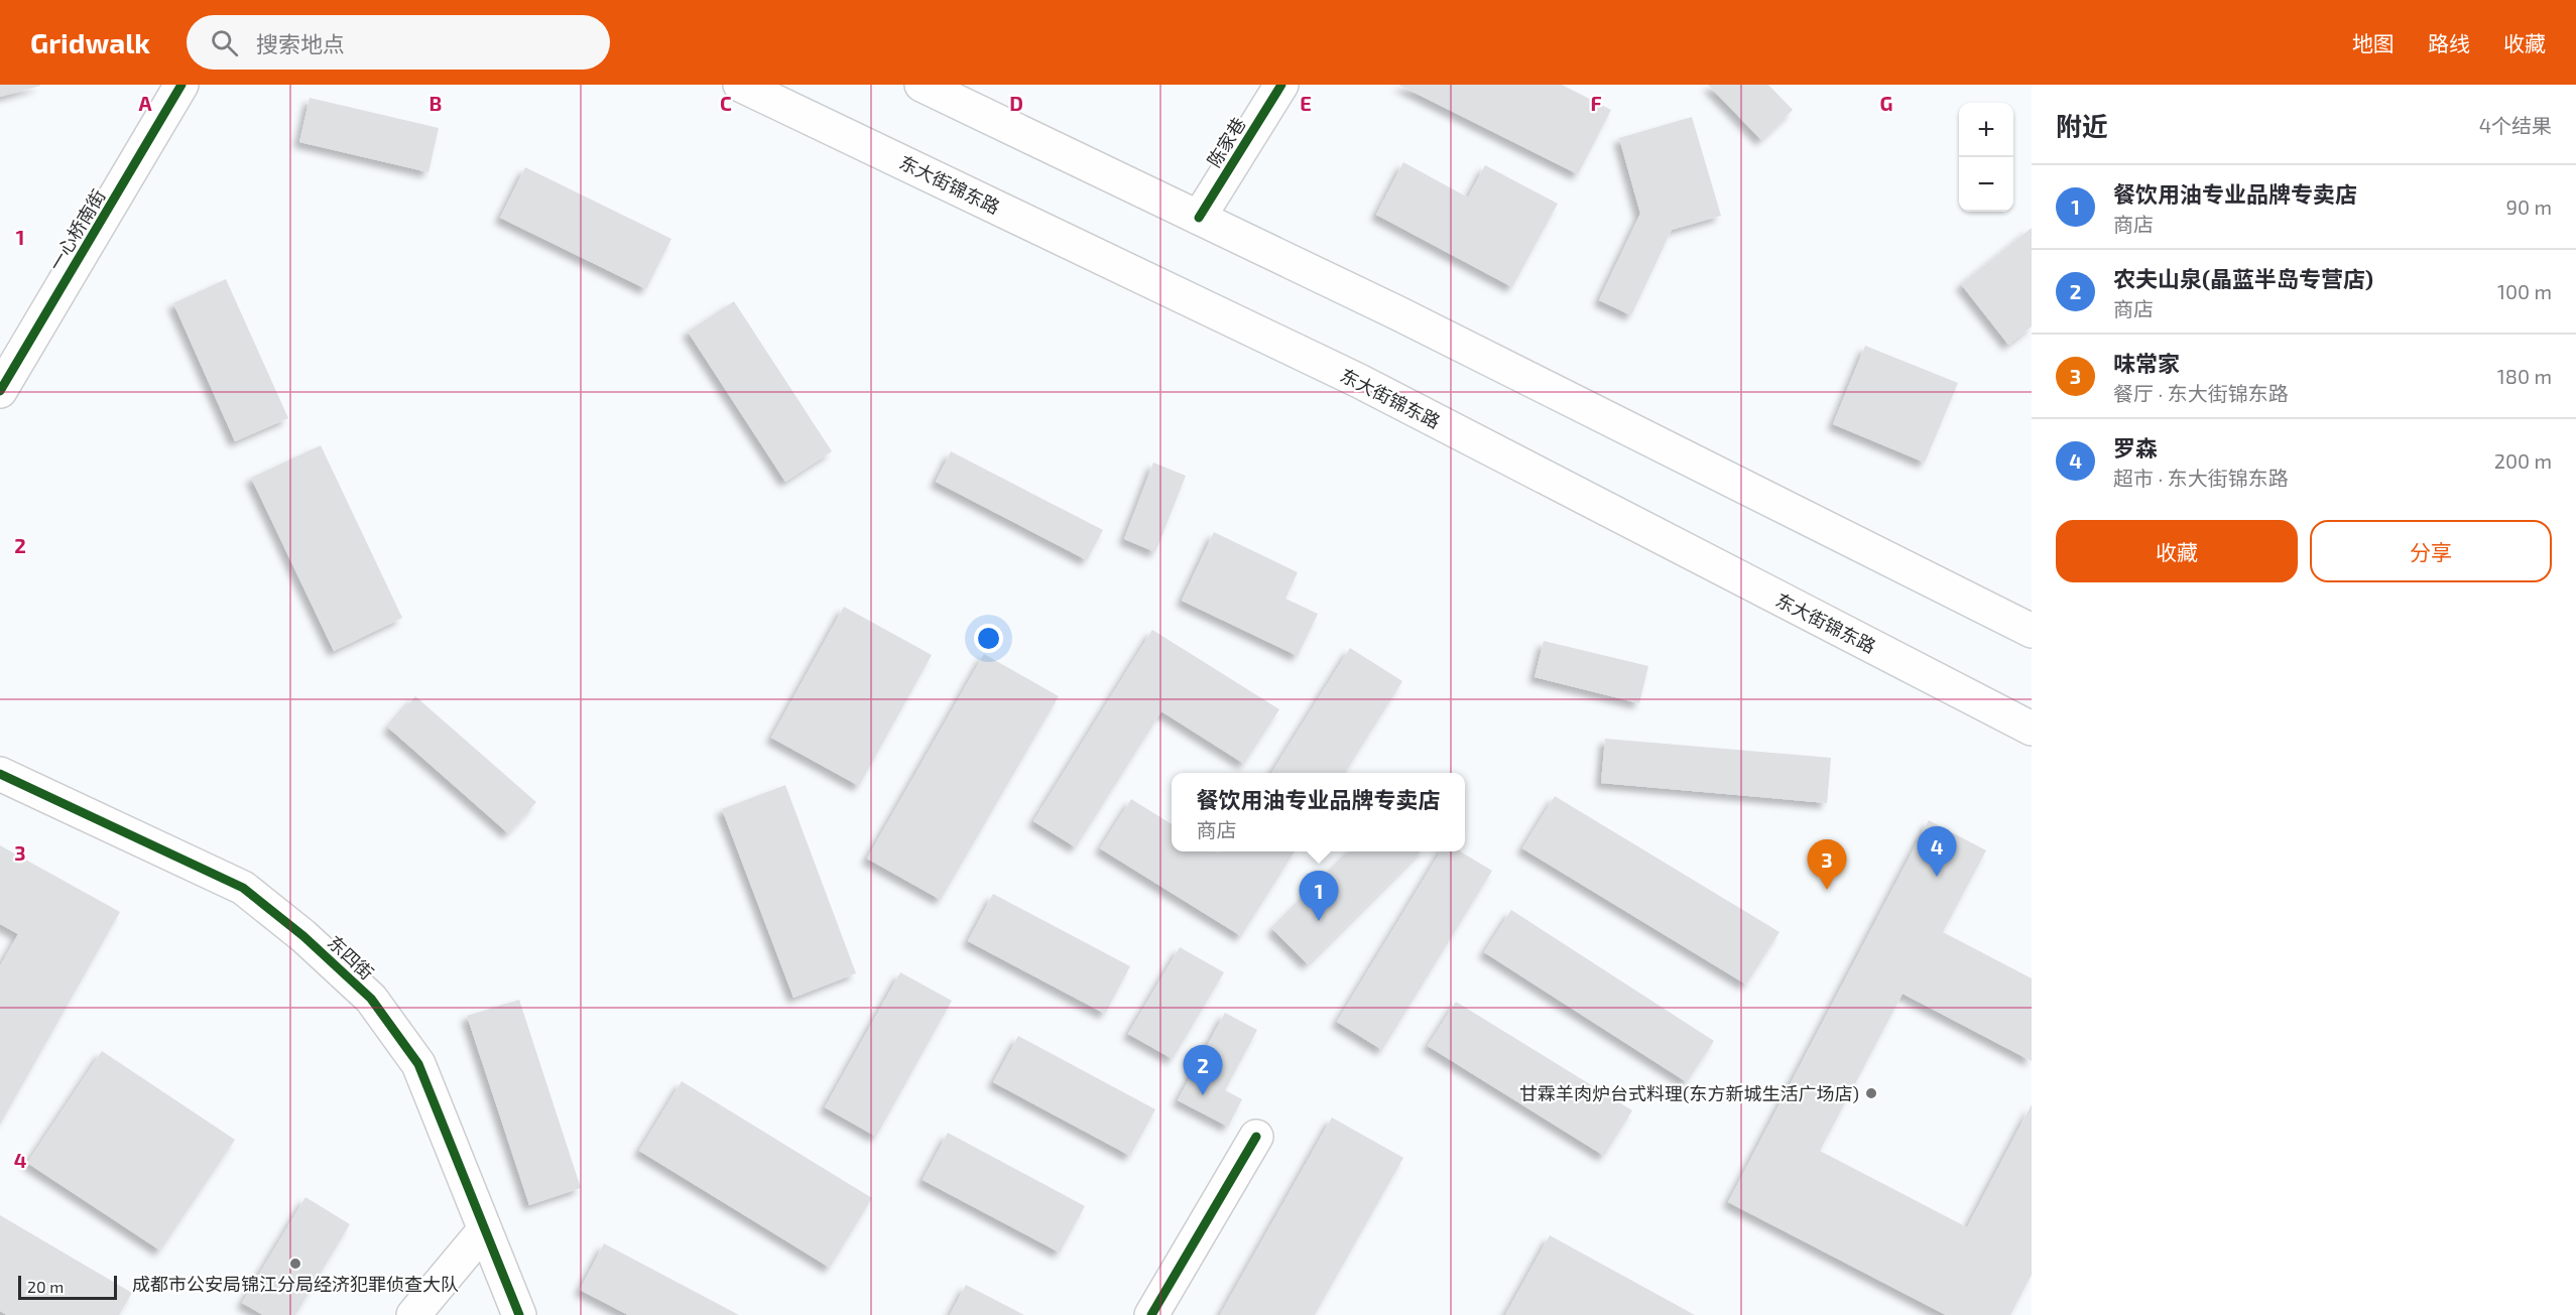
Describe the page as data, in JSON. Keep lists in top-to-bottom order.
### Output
{
  "streets": {
    "main road": [
      "陈家巷",
      "东大街锦东路",
      "一心桥南街",
      "东四街"
    ]
  },
  "places": ["甘霖羊肉炉台式料理(东方新城生活广场店)", "成都市公安局锦江分局经济犯罪侦查大队"],
  "scale_bar": "20 m",
  "page": {
    "header": "Gridwalk",
    "search": "搜索地点",
    "nav": ["地图", "路线", "收藏"],
    "heading": ["附近", "4个结果"],
    "map_buttons": ["+", "−"],
    "list": [
      {
        "mark": "1",
        "name": "餐饮用油专业品牌专卖店",
        "note": "商店",
        "value": "90 m"
      },
      {
        "mark": "2",
        "name": "农夫山泉(晶蓝半岛专营店)",
        "note": "商店",
        "value": "100 m"
      },
      {
        "mark": "3",
        "name": "味常家",
        "note": "餐厅 · 东大街锦东路",
        "value": "180 m"
      },
      {
        "mark": "4",
        "name": "罗森",
        "note": "超市 · 东大街锦东路",
        "value": "200 m"
      }
    ],
    "buttons": ["收藏", "分享"],
    "popup": ["餐饮用油专业品牌专卖店", "商店"],
    "pins": [
      "4",
      "3",
      "1",
      "2"
    ],
    "scale": "20 m"
  },
  "grid": {
    "columns": [
      "A",
      "B",
      "C",
      "D",
      "E",
      "F",
      "G"
    ],
    "rows": [
      "1",
      "2",
      "3",
      "4"
    ]
  }
}
